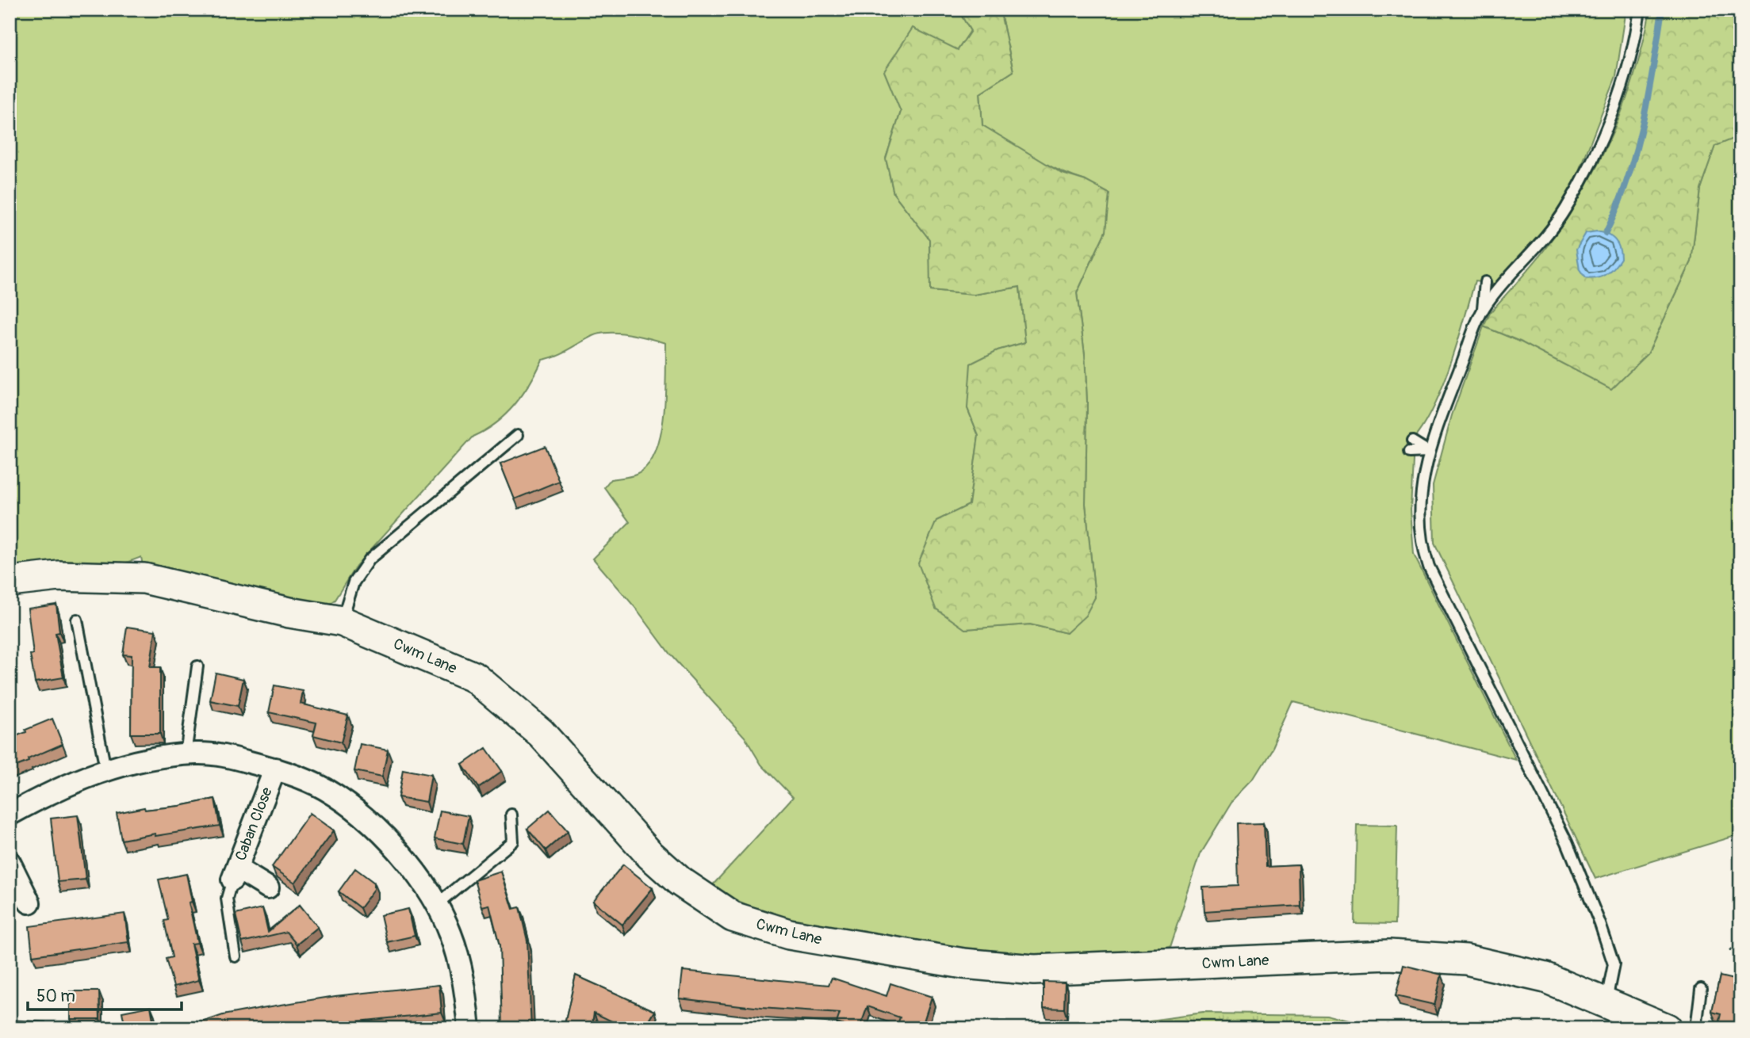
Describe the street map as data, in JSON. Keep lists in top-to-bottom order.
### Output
{
  "streets": {
    "street": ["Cwm Lane", "Caban Close"]
  },
  "scale_bar": "50 m"
}
